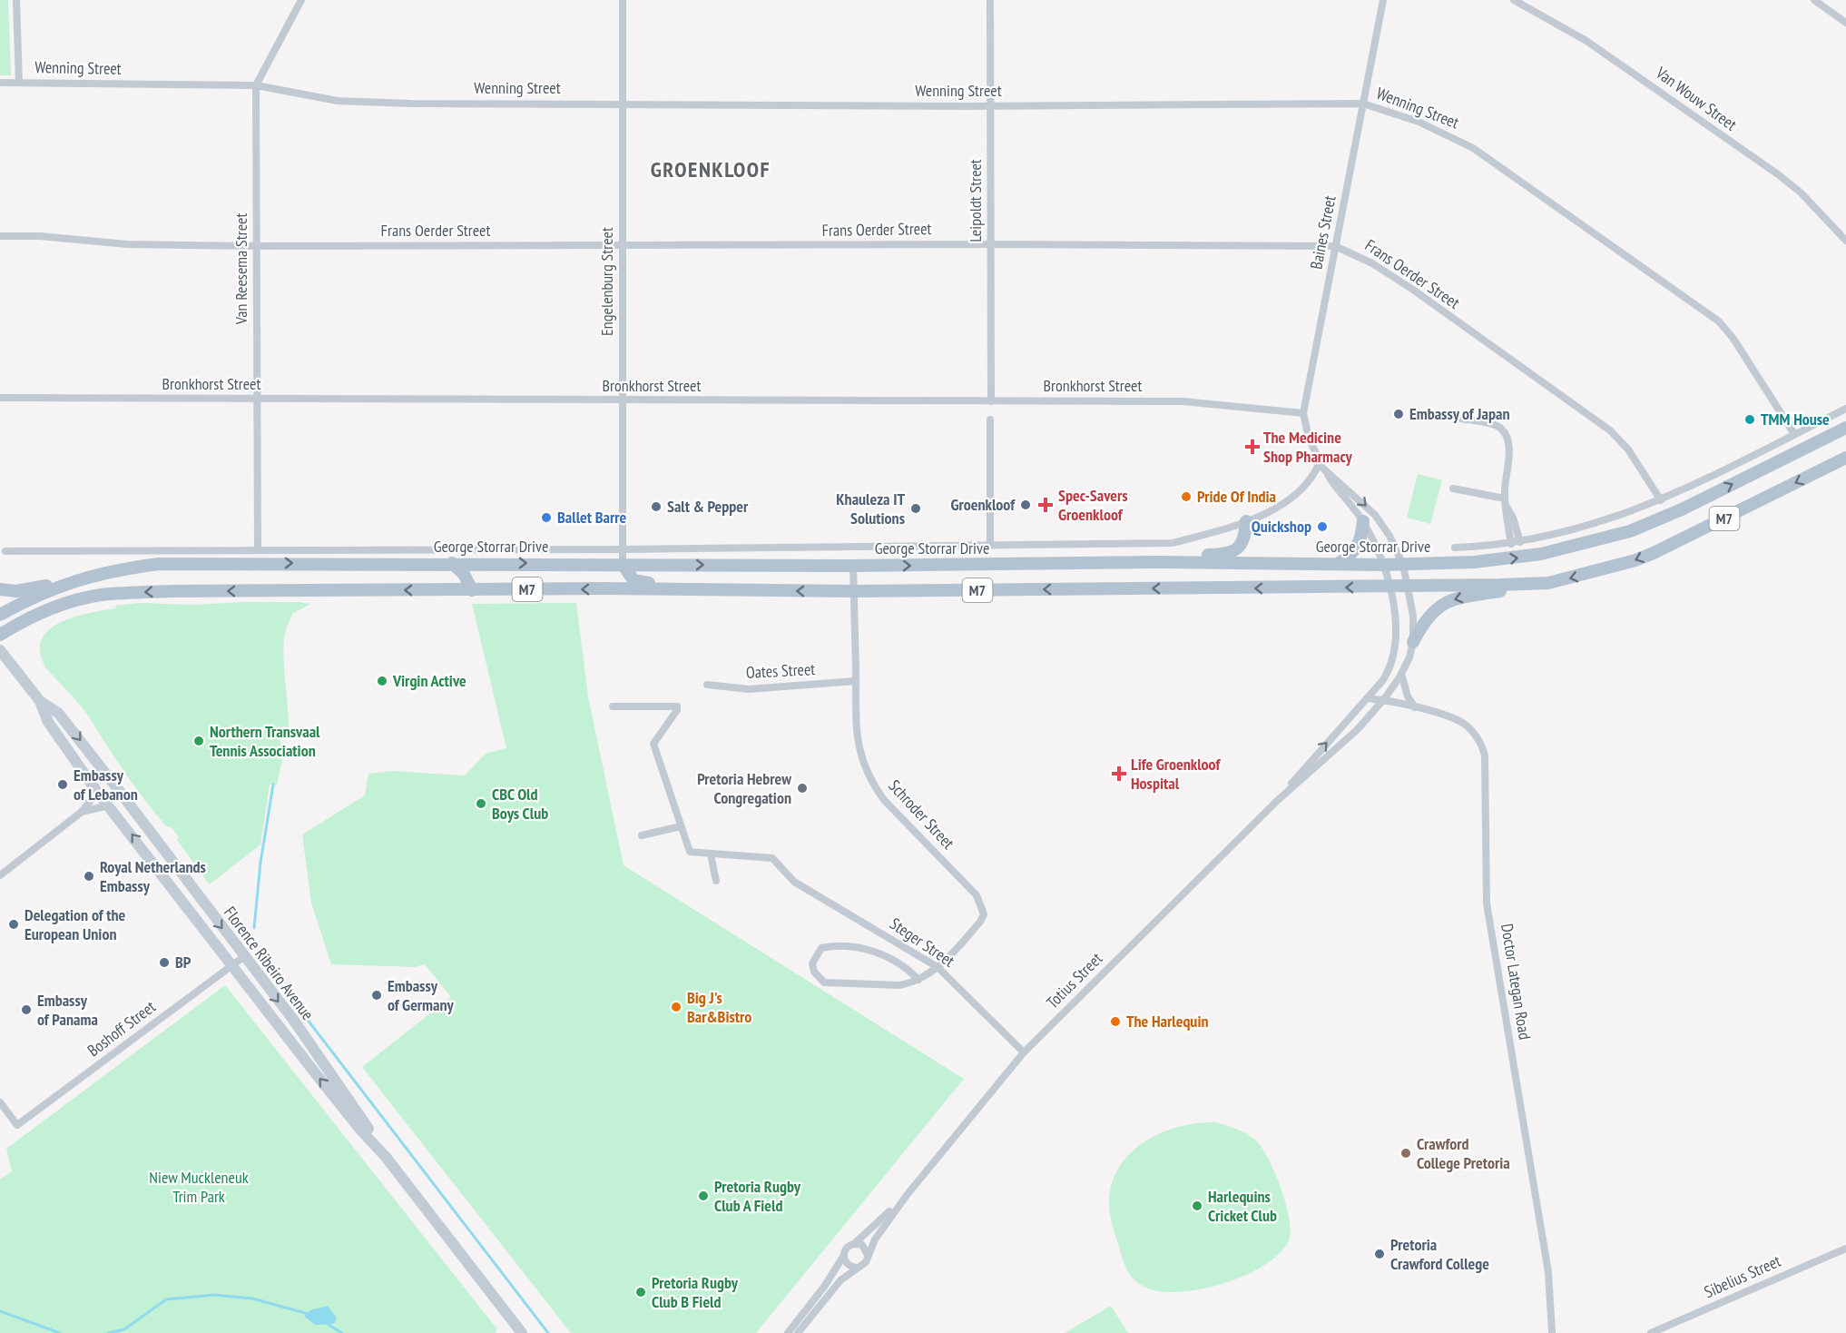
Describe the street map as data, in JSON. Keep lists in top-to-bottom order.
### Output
{
  "streets": {
    "main road": ["M7", "George Storrar Drive", "Florence Ribeiro Avenue"],
    "street": [
      "Wenning Street",
      "Van Wouw Street",
      "Leipoldt Street",
      "Frans Oerder Street",
      "Baines Street",
      "Van Reesema Street",
      "Engelenburg Street",
      "Bronkhorst Street",
      "Oates Street",
      "Schroder Street",
      "Steger Street",
      "Totius Street",
      "Doctor Lategan Road",
      "Boshoff Street",
      "Sibelius Street"
    ]
  },
  "crossings": [
    ["Wenning Street", "Leipoldt Street"],
    ["Wenning Street", "Baines Street"],
    ["Wenning Street", "Van Reesema Street"],
    ["Wenning Street", "Engelenburg Street"],
    ["Wenning Street", "George Storrar Drive"],
    ["Leipoldt Street", "Frans Oerder Street"],
    ["Leipoldt Street", "Bronkhorst Street"],
    ["Frans Oerder Street", "Baines Street"],
    ["Frans Oerder Street", "Van Reesema Street"],
    ["Frans Oerder Street", "Engelenburg Street"],
    ["Frans Oerder Street", "George Storrar Drive"],
    ["Baines Street", "Bronkhorst Street"],
    ["Baines Street", "M7"],
    ["Baines Street", "George Storrar Drive"],
    ["Baines Street", "Totius Street"],
    ["Van Reesema Street", "Bronkhorst Street"],
    ["Van Reesema Street", "George Storrar Drive"],
    ["Engelenburg Street", "Bronkhorst Street"],
    ["Engelenburg Street", "George Storrar Drive"],
    ["M7", "Schroder Street"],
    ["M7", "Totius Street"],
    ["George Storrar Drive", "Schroder Street"],
    ["Oates Street", "Schroder Street"],
    ["Schroder Street", "Steger Street"],
    ["Steger Street", "Totius Street"],
    ["Florence Ribeiro Avenue", "Boshoff Street"],
    ["Totius Street", "Doctor Lategan Road"]
  ],
  "districts": ["GROENKLOOF"],
  "parks": ["Niew Muckleneuk Trim Park"],
  "places": {
    "other": [
      "Embassy of Japan",
      "TMM House",
      "Pride Of India",
      "Groenkloof",
      "Salt & Pepper",
      "Khauleza IT Solutions",
      "Ballet Barre",
      "Quickshop",
      "Virgin Active",
      "Northern Transvaal Tennis Association",
      "Embassy of Lebanon",
      "Pretoria Hebrew Congregation",
      "CBC Old Boys Club",
      "Royal Netherlands Embassy",
      "Delegation of the European Union",
      "BP",
      "Embassy of Germany",
      "Big J's Bar&Bistro",
      "Embassy of Panama",
      "The Harlequin",
      "Crawford College Pretoria",
      "Pretoria Rugby Club A Field",
      "Harlequins Cricket Club",
      "Pretoria Crawford College",
      "Pretoria Rugby Club B Field"
    ],
    "health": ["The Medicine Shop Pharmacy", "Spec-Savers Groenkloof", "Life Groenkloof Hospital"]
  }
}
